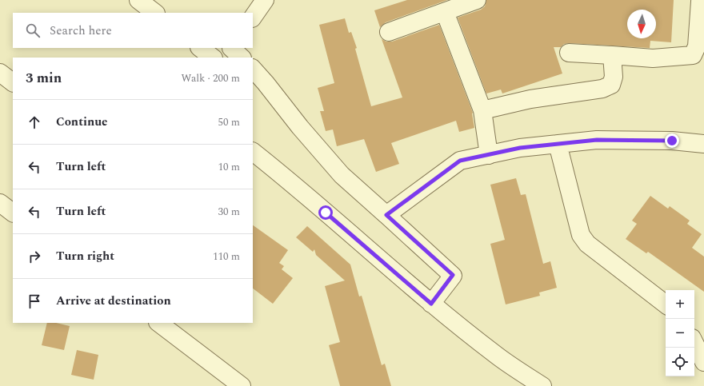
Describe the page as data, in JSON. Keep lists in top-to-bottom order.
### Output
{
  "north": "bottom",
  "page": {
    "search": "Search here",
    "heading": ["3 min", "Walk · 200 m"],
    "list": [
      ["Continue", "50 m"],
      ["Turn left", "10 m"],
      ["Turn left", "30 m"],
      ["Turn right", "110 m"],
      "Arrive at destination"
    ],
    "map_buttons": ["+", "−"]
  }
}
